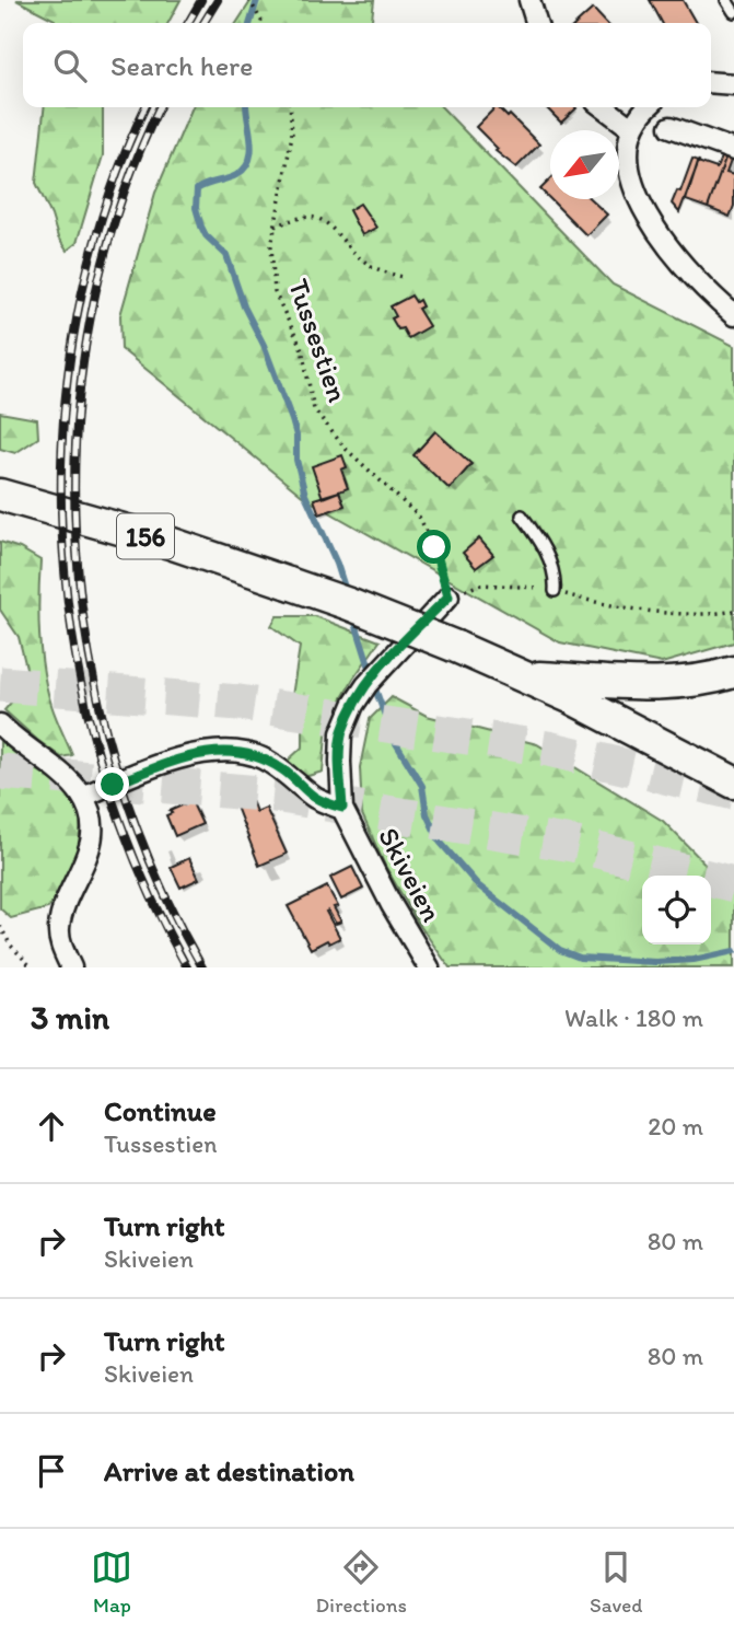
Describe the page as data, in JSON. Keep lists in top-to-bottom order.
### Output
{
  "streets": {
    "main road": ["156"],
    "street": ["Skiveien"],
    "path": ["Tussestien"]
  },
  "crossings": [
    ["Tussestien", "Skiveien"]
  ],
  "north": "bottom left",
  "page": {
    "search": "Search here",
    "heading": ["3 min", "Walk · 180 m"],
    "list": [
      ["Continue", "Tussestien", "20 m"],
      ["Turn right", "Skiveien", "80 m"],
      ["Turn right", "Skiveien", "80 m"],
      "Arrive at destination"
    ],
    "nav": ["Map", "Directions", "Saved"]
  }
}
